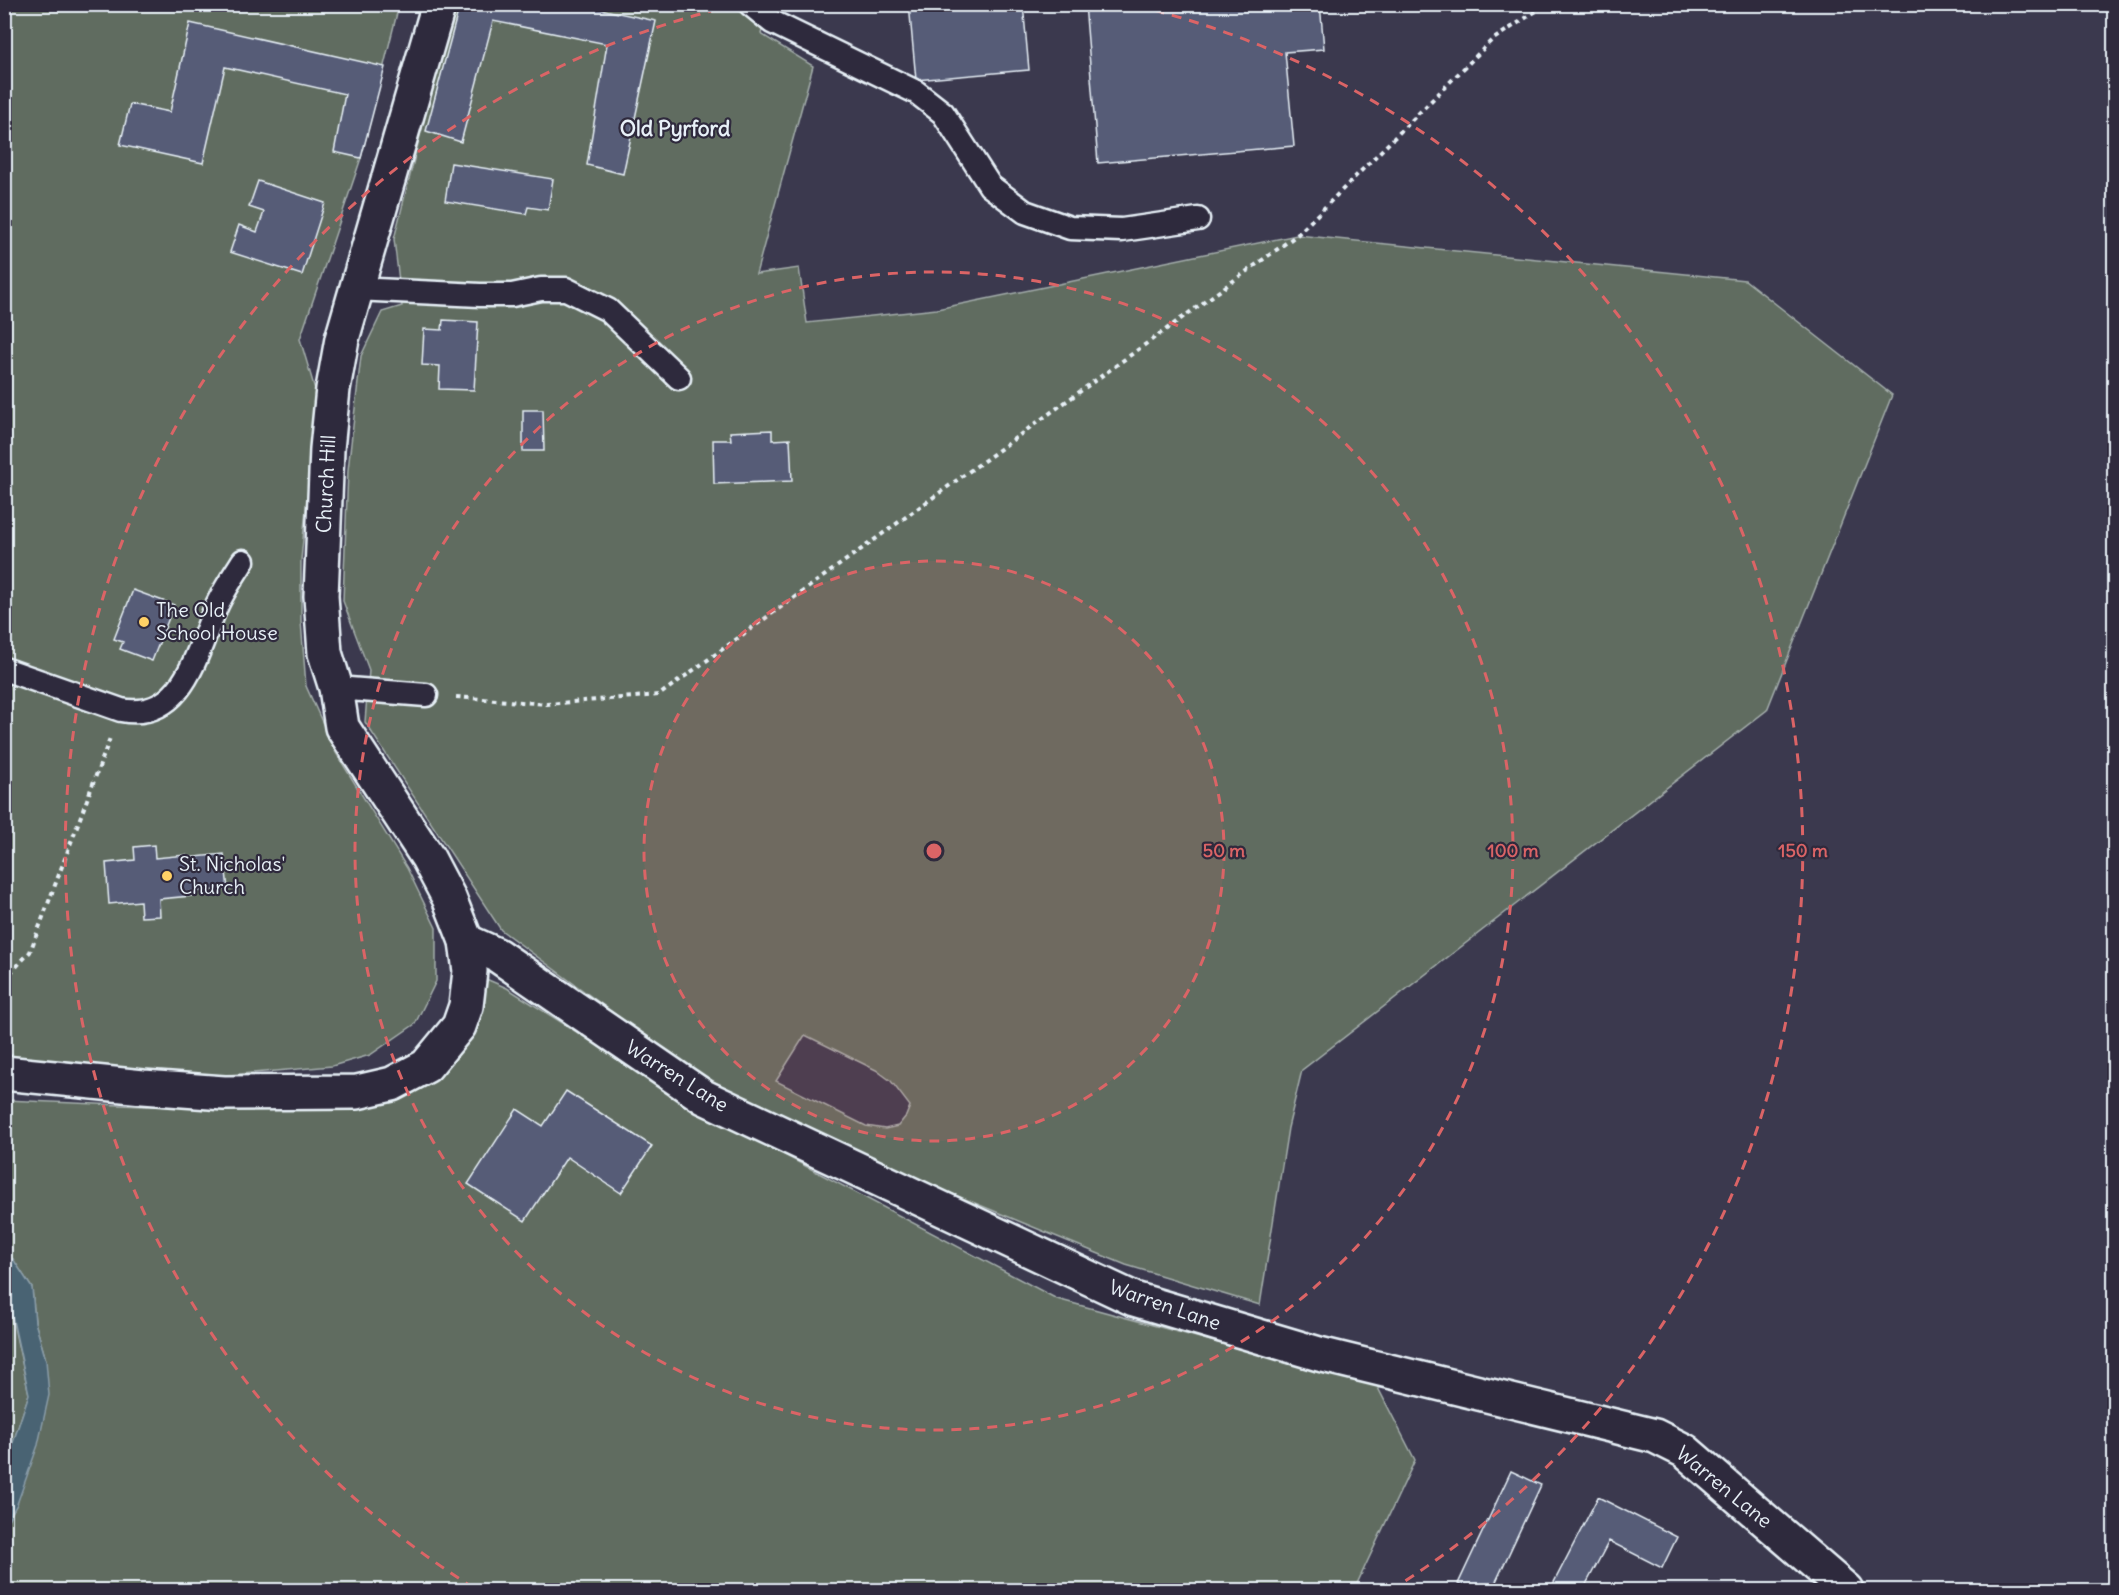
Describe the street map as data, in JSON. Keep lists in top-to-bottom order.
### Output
{
  "streets": {
    "main road": ["Church Hill", "Warren Lane"]
  },
  "crossings": [
    ["Church Hill", "Warren Lane"]
  ],
  "districts": ["Old Pyrford"],
  "places": ["The Old School House", "St. Nicholas' Church"],
  "rings": ["50 m", "100 m", "150 m"]
}
